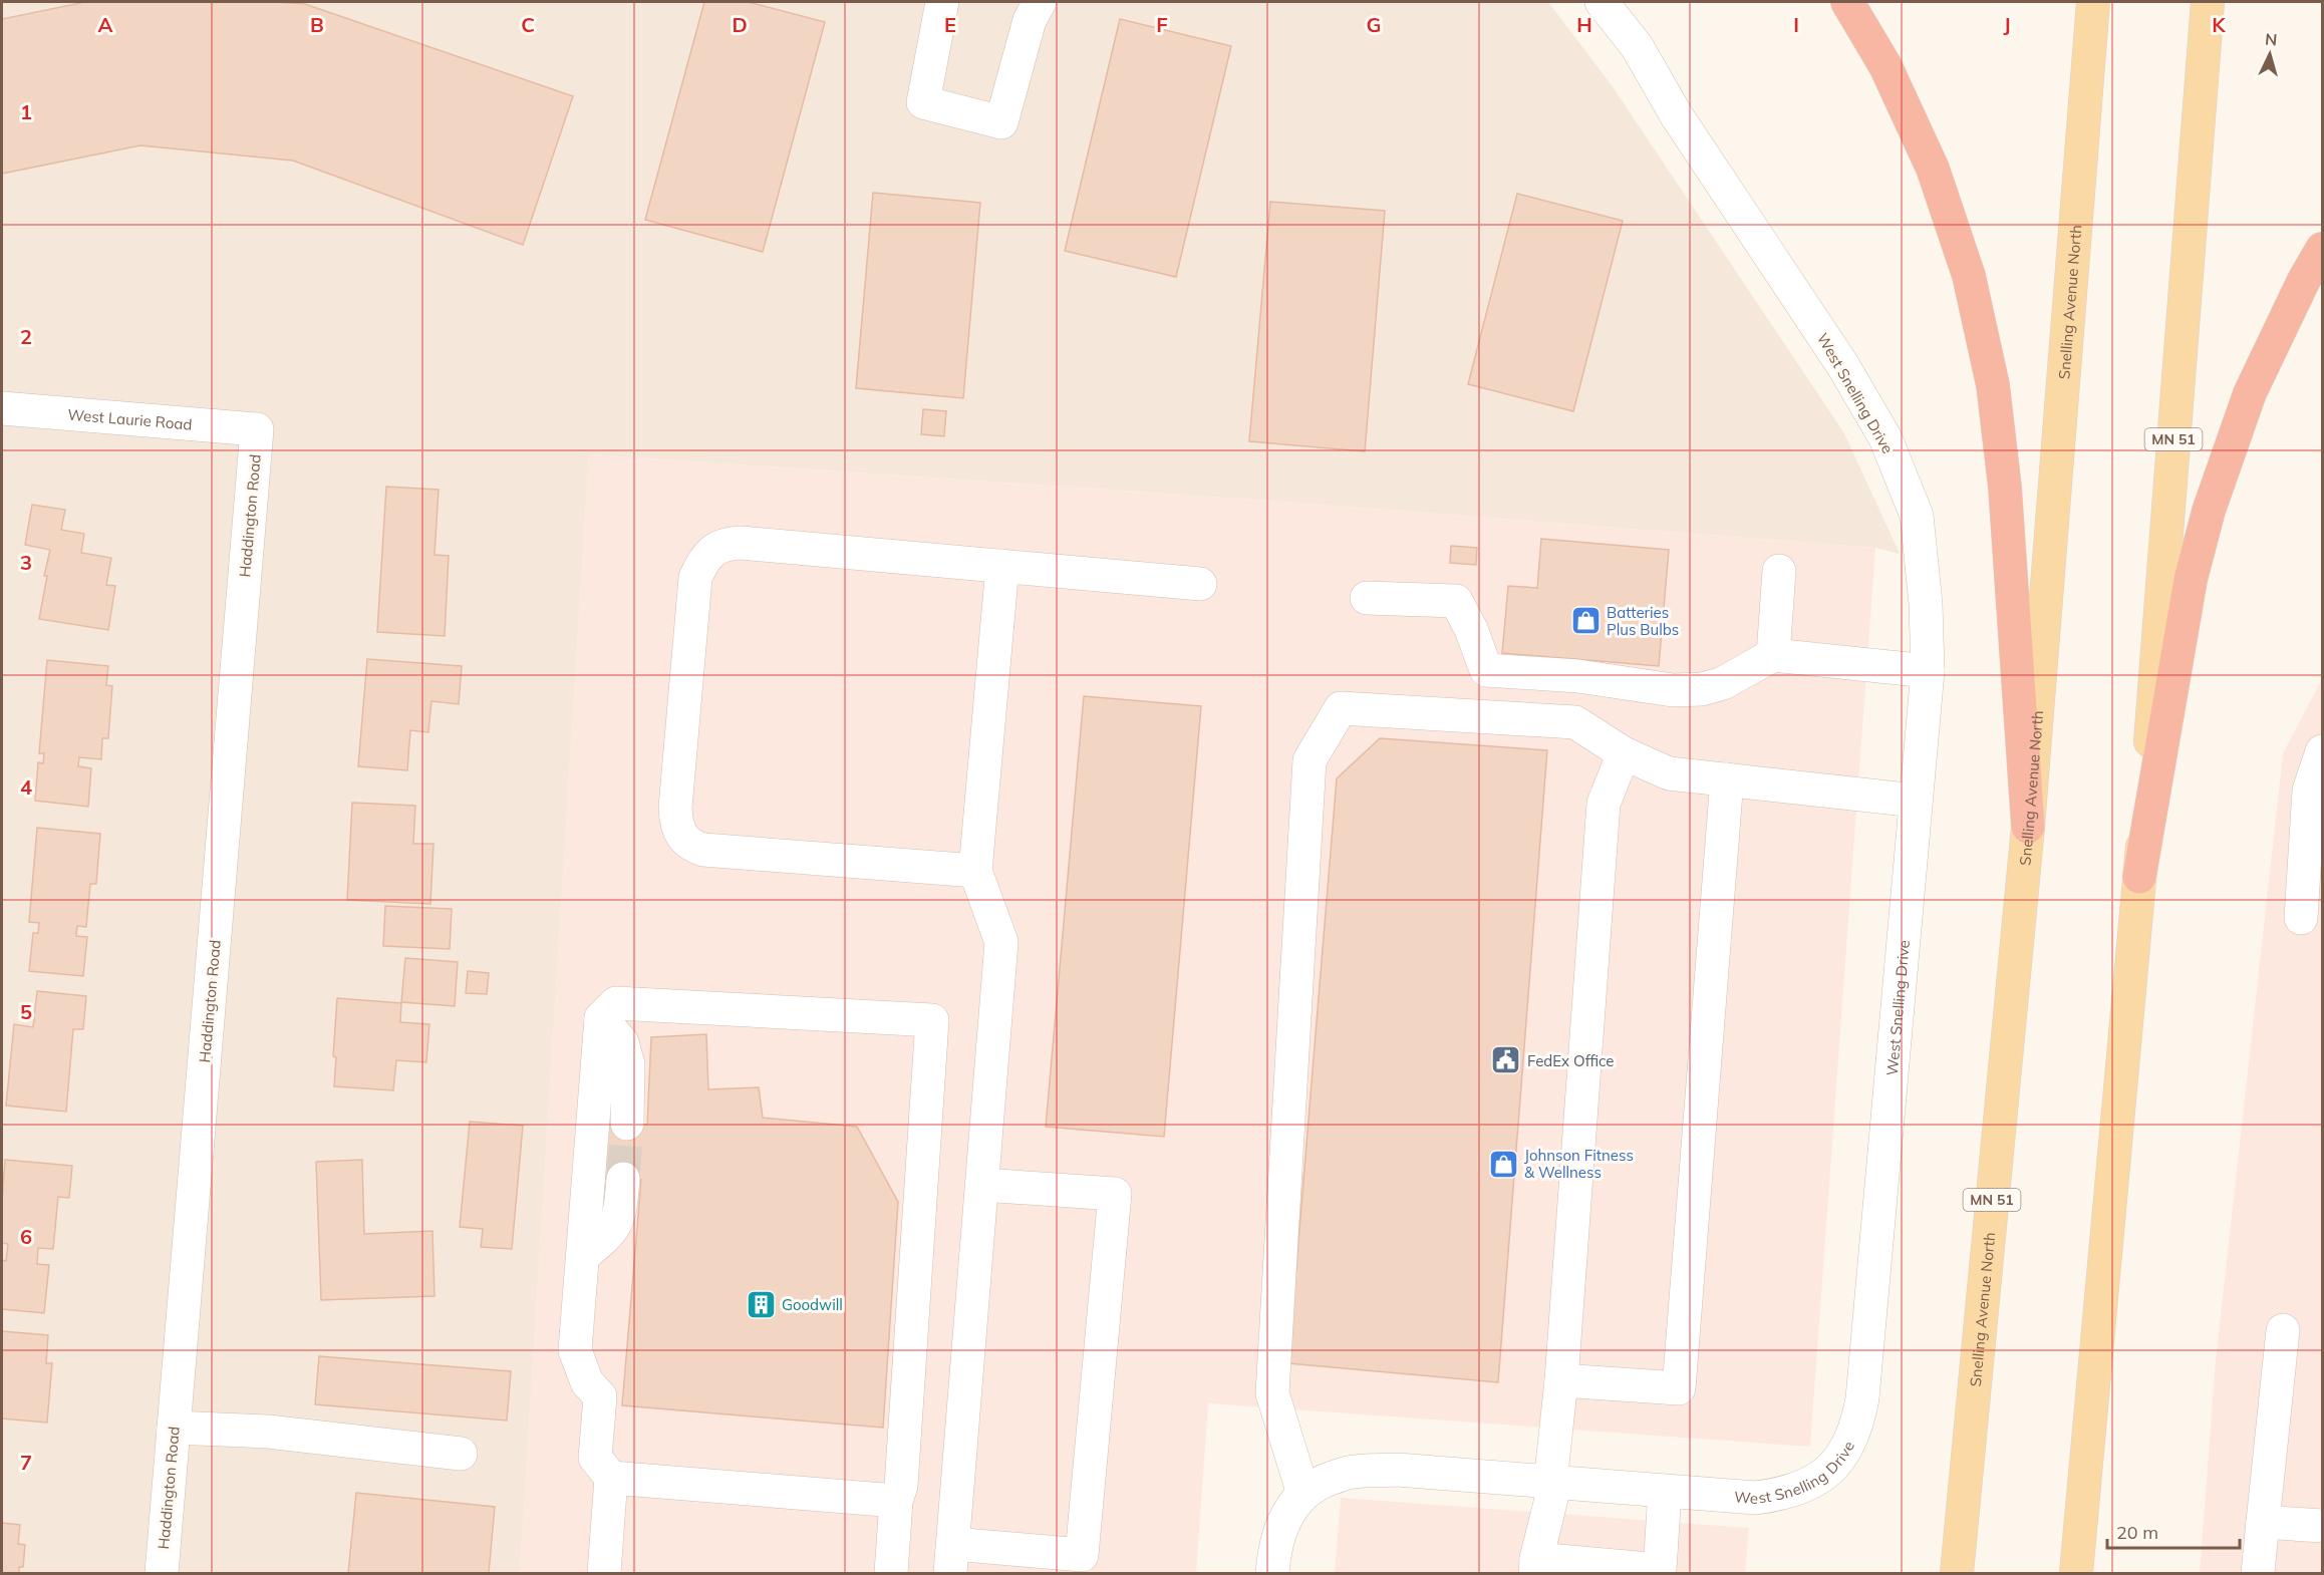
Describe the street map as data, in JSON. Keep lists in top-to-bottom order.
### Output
{
  "streets": {
    "main road": ["Snelling Avenue North", "MN 51"],
    "street": ["West Snelling Drive", "West Laurie Road", "Haddington Road"]
  },
  "crossings": [
    ["West Laurie Road", "Haddington Road"]
  ],
  "places": {
    "shop": ["Batteries Plus Bulbs", "Johnson Fitness & Wellness"],
    "public building": ["FedEx Office"],
    "building": ["Goodwill"]
  },
  "scale_bar": "20 m",
  "north": "top",
  "grid": {
    "columns": [
      "A",
      "B",
      "C",
      "D",
      "E",
      "F",
      "G",
      "H",
      "I",
      "J",
      "K"
    ],
    "rows": [
      "1",
      "2",
      "3",
      "4",
      "5",
      "6",
      "7"
    ]
  }
}
